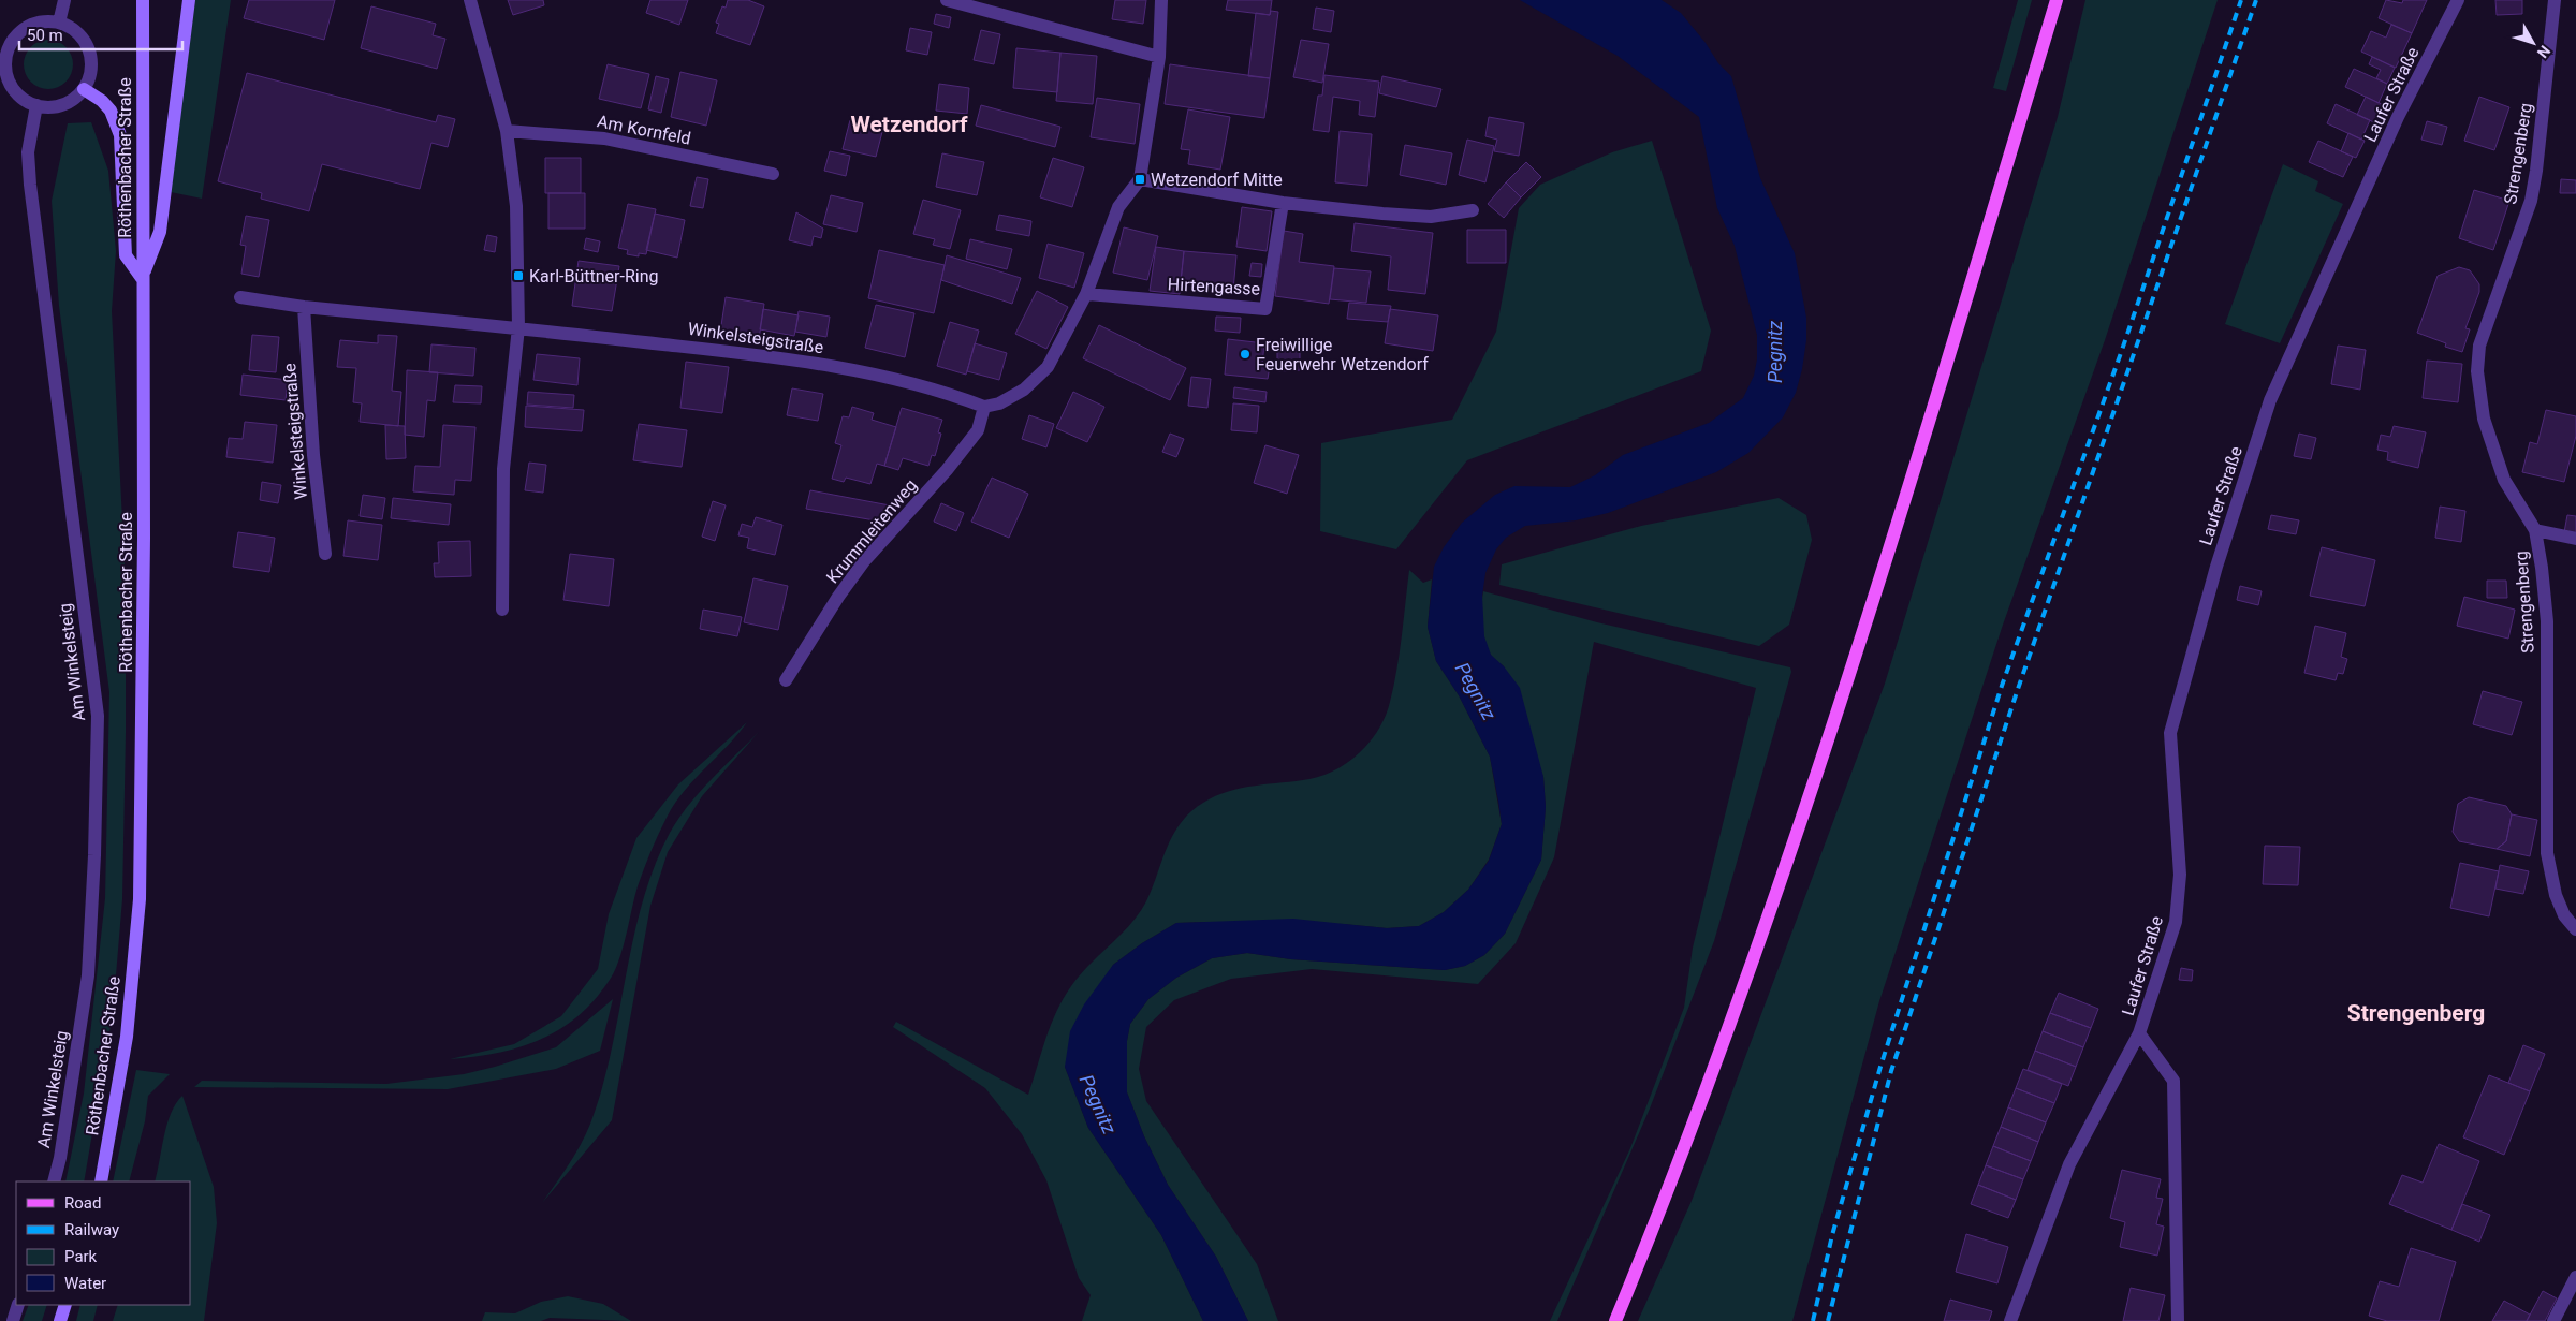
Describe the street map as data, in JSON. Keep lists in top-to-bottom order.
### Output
{
  "streets": {
    "main road": ["Röthenbacher Straße"],
    "street": [
      "Laufer Straße",
      "Am Kornfeld",
      "Strengenberg",
      "Hirtengasse",
      "Winkelsteigstraße",
      "Krummleitenweg",
      "Am Winkelsteig"
    ]
  },
  "crossings": [
    ["Winkelsteigstraße", "Krummleitenweg"]
  ],
  "districts": ["Wetzendorf", "Strengenberg"],
  "water": ["Pegnitz"],
  "places": {
    "transit": ["Wetzendorf Mitte", "Karl-Büttner-Ring"],
    "other": ["Freiwillige Feuerwehr Wetzendorf"]
  },
  "legend": [
    "Road",
    "Railway",
    "Park",
    "Water"
  ],
  "scale_bar": "50 m",
  "north": "bottom right"
}
